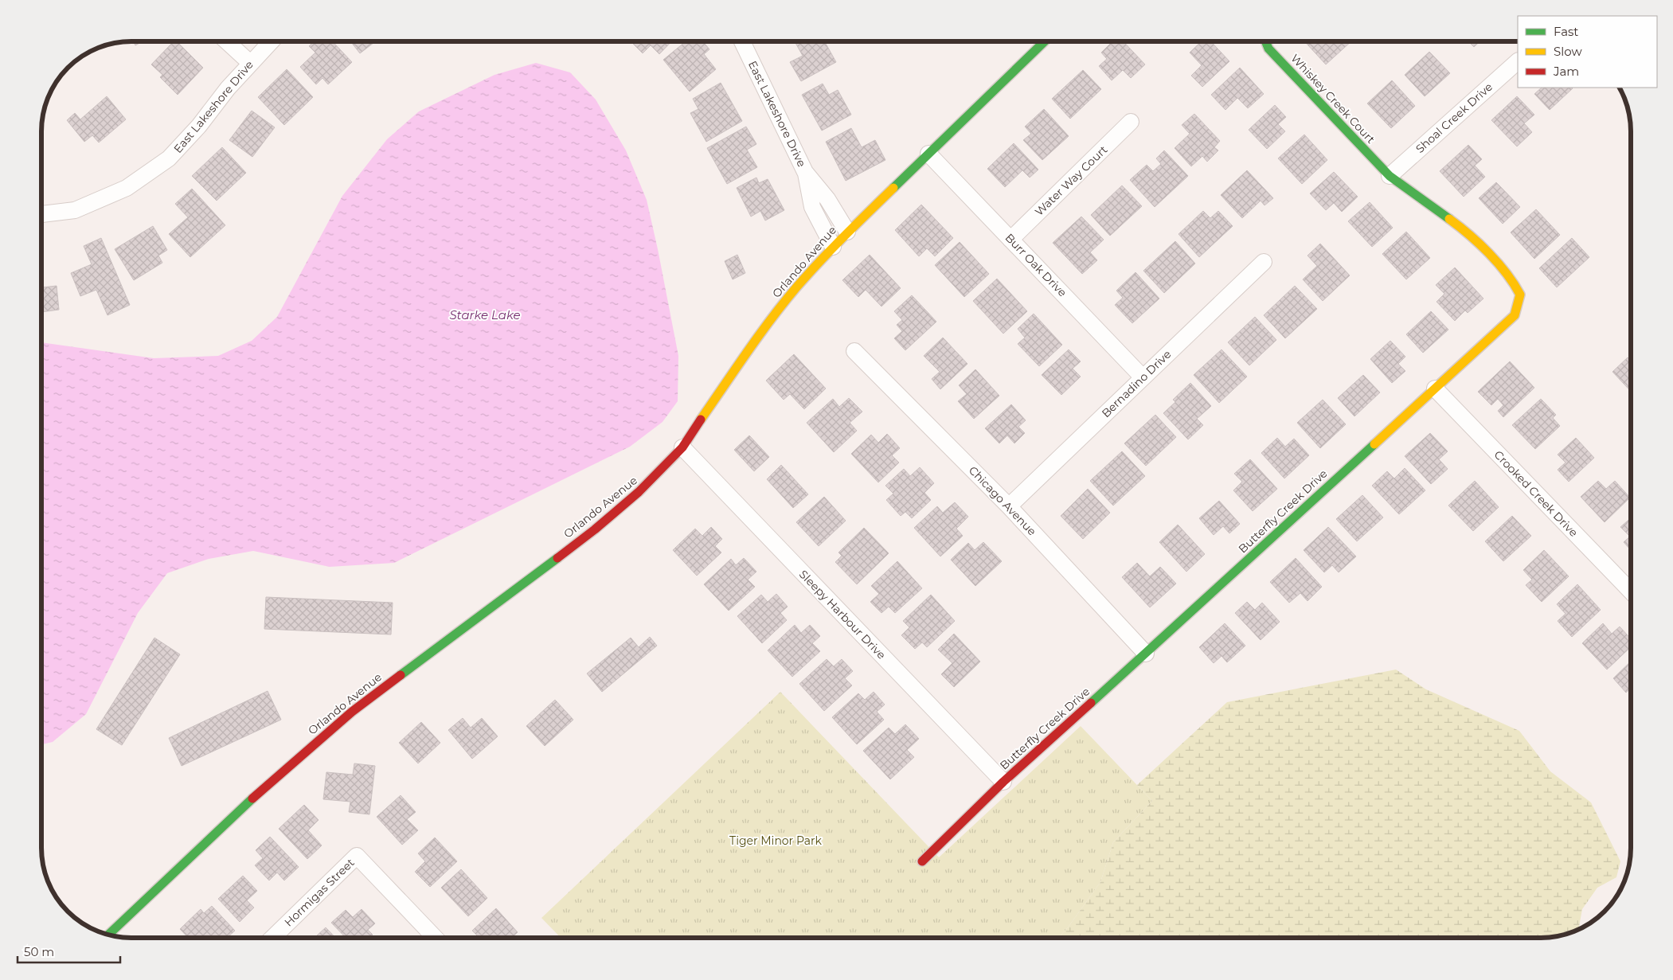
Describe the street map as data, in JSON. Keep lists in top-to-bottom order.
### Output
{
  "streets": {
    "street": [
      "Whiskey Creek Court",
      "East Lakeshore Drive",
      "Shoal Creek Drive",
      "Water Way Court",
      "Orlando Avenue",
      "Burr Oak Drive",
      "Bernadino Drive",
      "Crooked Creek Drive",
      "Chicago Avenue",
      "Butterfly Creek Drive",
      "Sleepy Harbour Drive",
      "Hormigas Street"
    ]
  },
  "crossings": [
    ["Whiskey Creek Court", "Shoal Creek Drive"],
    ["Whiskey Creek Court", "Butterfly Creek Drive"],
    ["East Lakeshore Drive", "Orlando Avenue"],
    ["Shoal Creek Drive", "Butterfly Creek Drive"],
    ["Water Way Court", "Burr Oak Drive"],
    ["Orlando Avenue", "Burr Oak Drive"],
    ["Orlando Avenue", "Sleepy Harbour Drive"],
    ["Burr Oak Drive", "Bernadino Drive"],
    ["Bernadino Drive", "Chicago Avenue"],
    ["Crooked Creek Drive", "Butterfly Creek Drive"],
    ["Chicago Avenue", "Butterfly Creek Drive"],
    ["Butterfly Creek Drive", "Sleepy Harbour Drive"]
  ],
  "water": ["Starke Lake"],
  "parks": ["Tiger Minor Park"],
  "legend": ["Fast", "Slow", "Jam"],
  "scale_bar": "50 m"
}
